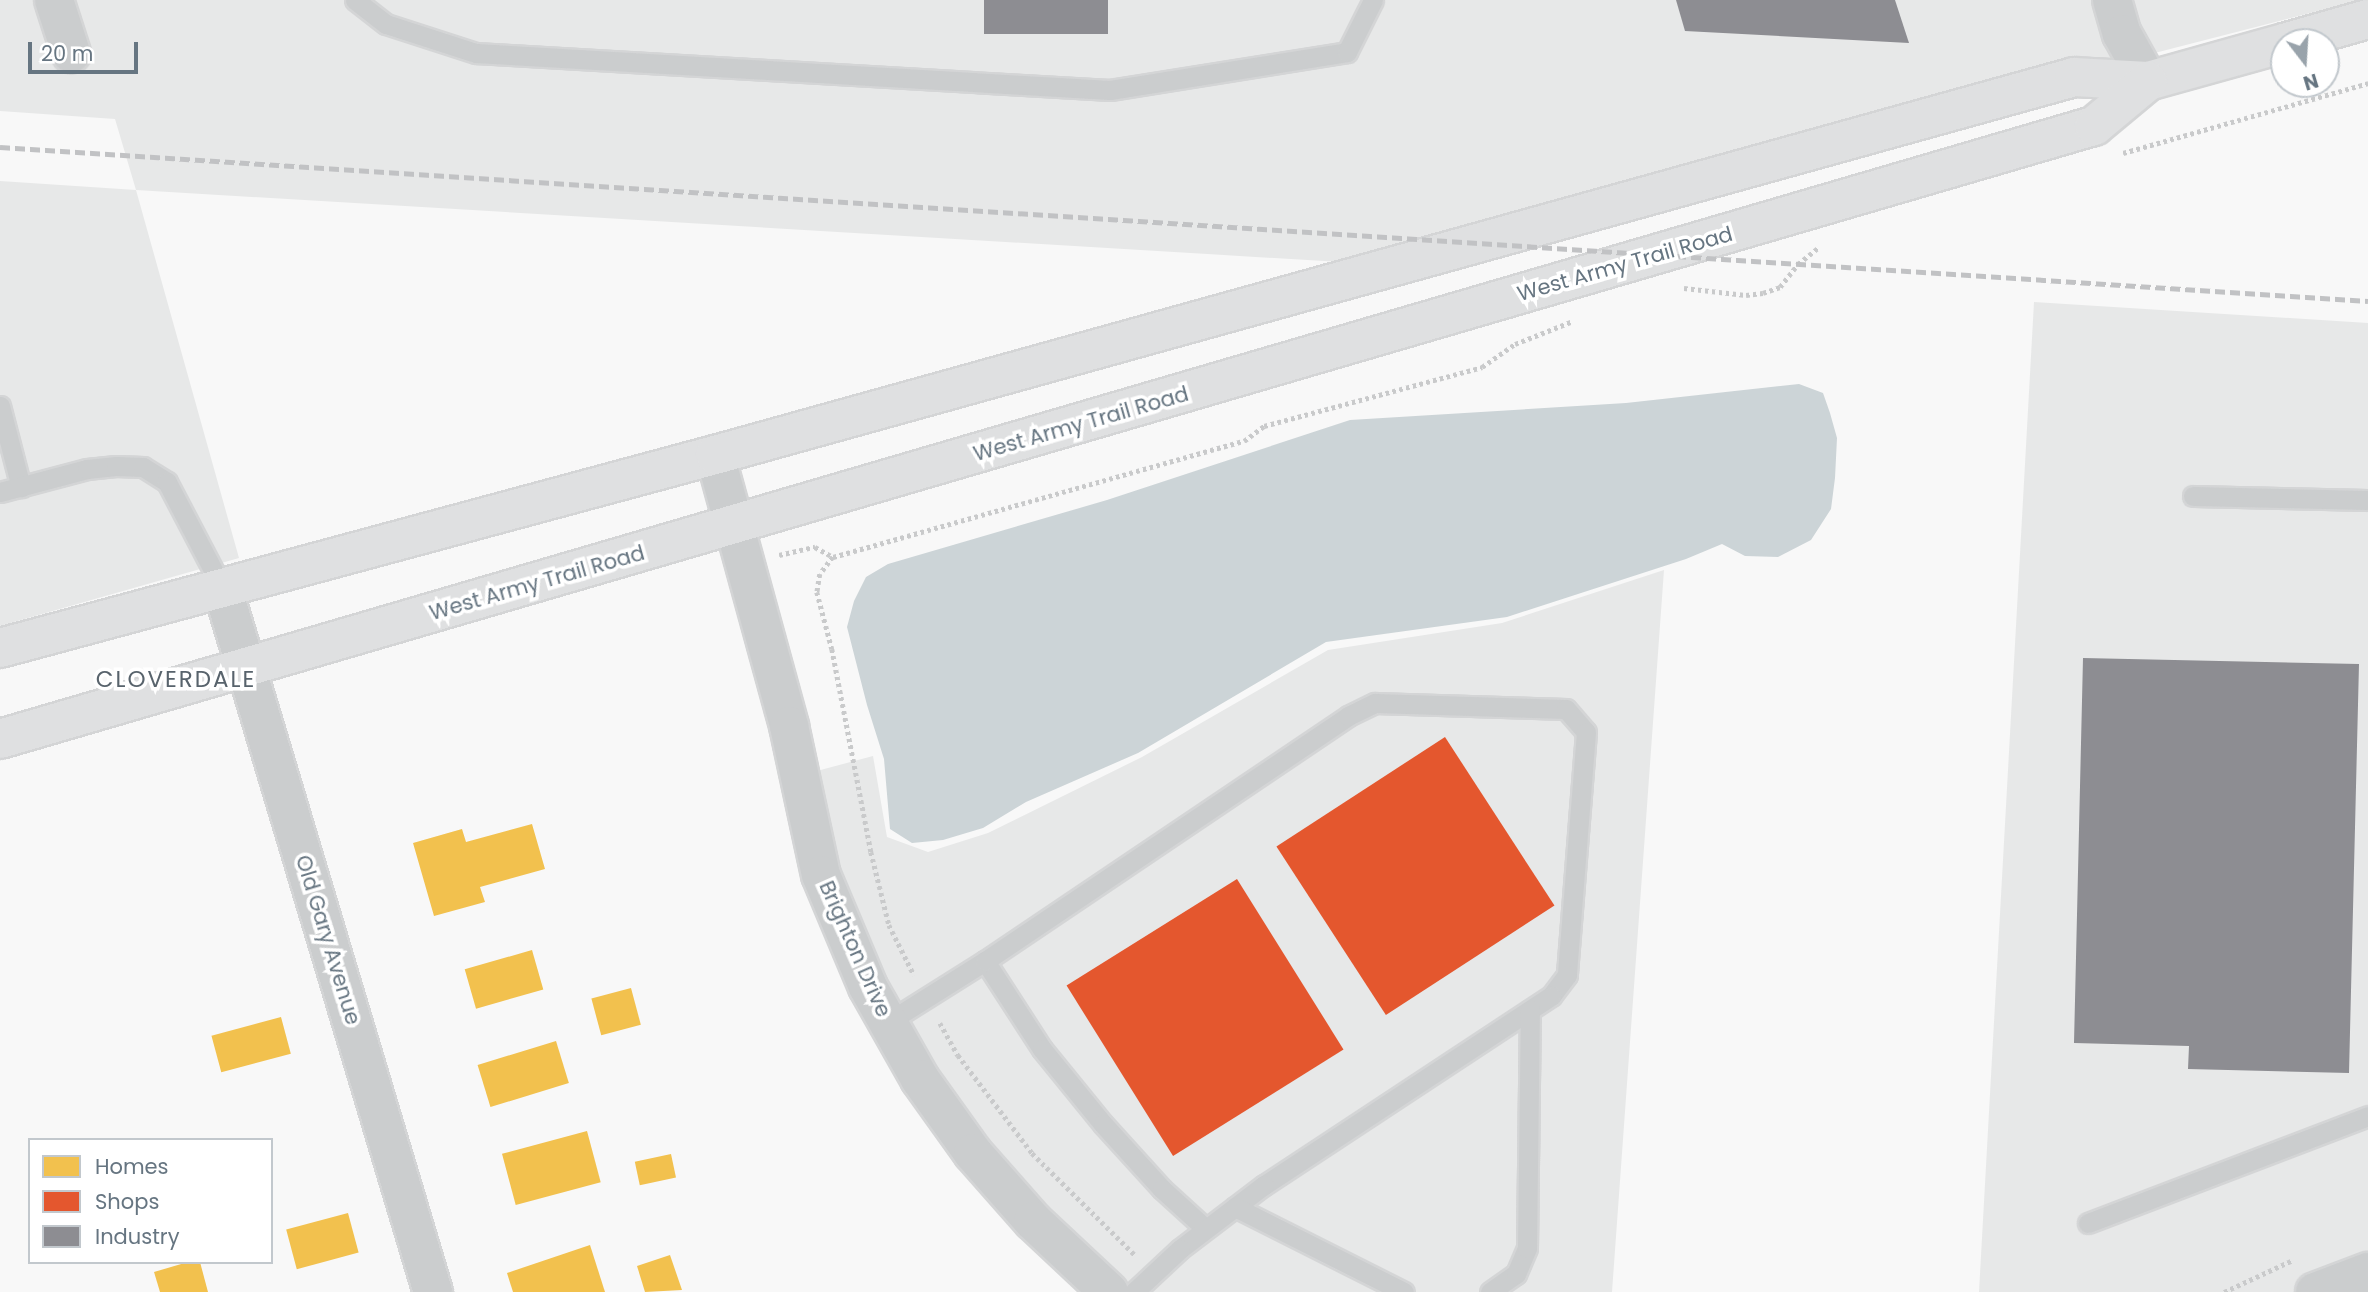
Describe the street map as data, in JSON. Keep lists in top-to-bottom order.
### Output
{
  "streets": {
    "main road": ["West Army Trail Road"],
    "street": ["Old Gary Avenue", "Brighton Drive"]
  },
  "crossings": [
    ["West Army Trail Road", "Old Gary Avenue"],
    ["West Army Trail Road", "Brighton Drive"]
  ],
  "districts": ["CLOVERDALE"],
  "legend": ["Homes", "Shops", "Industry"],
  "scale_bar": "20 m",
  "north": "bottom"
}
